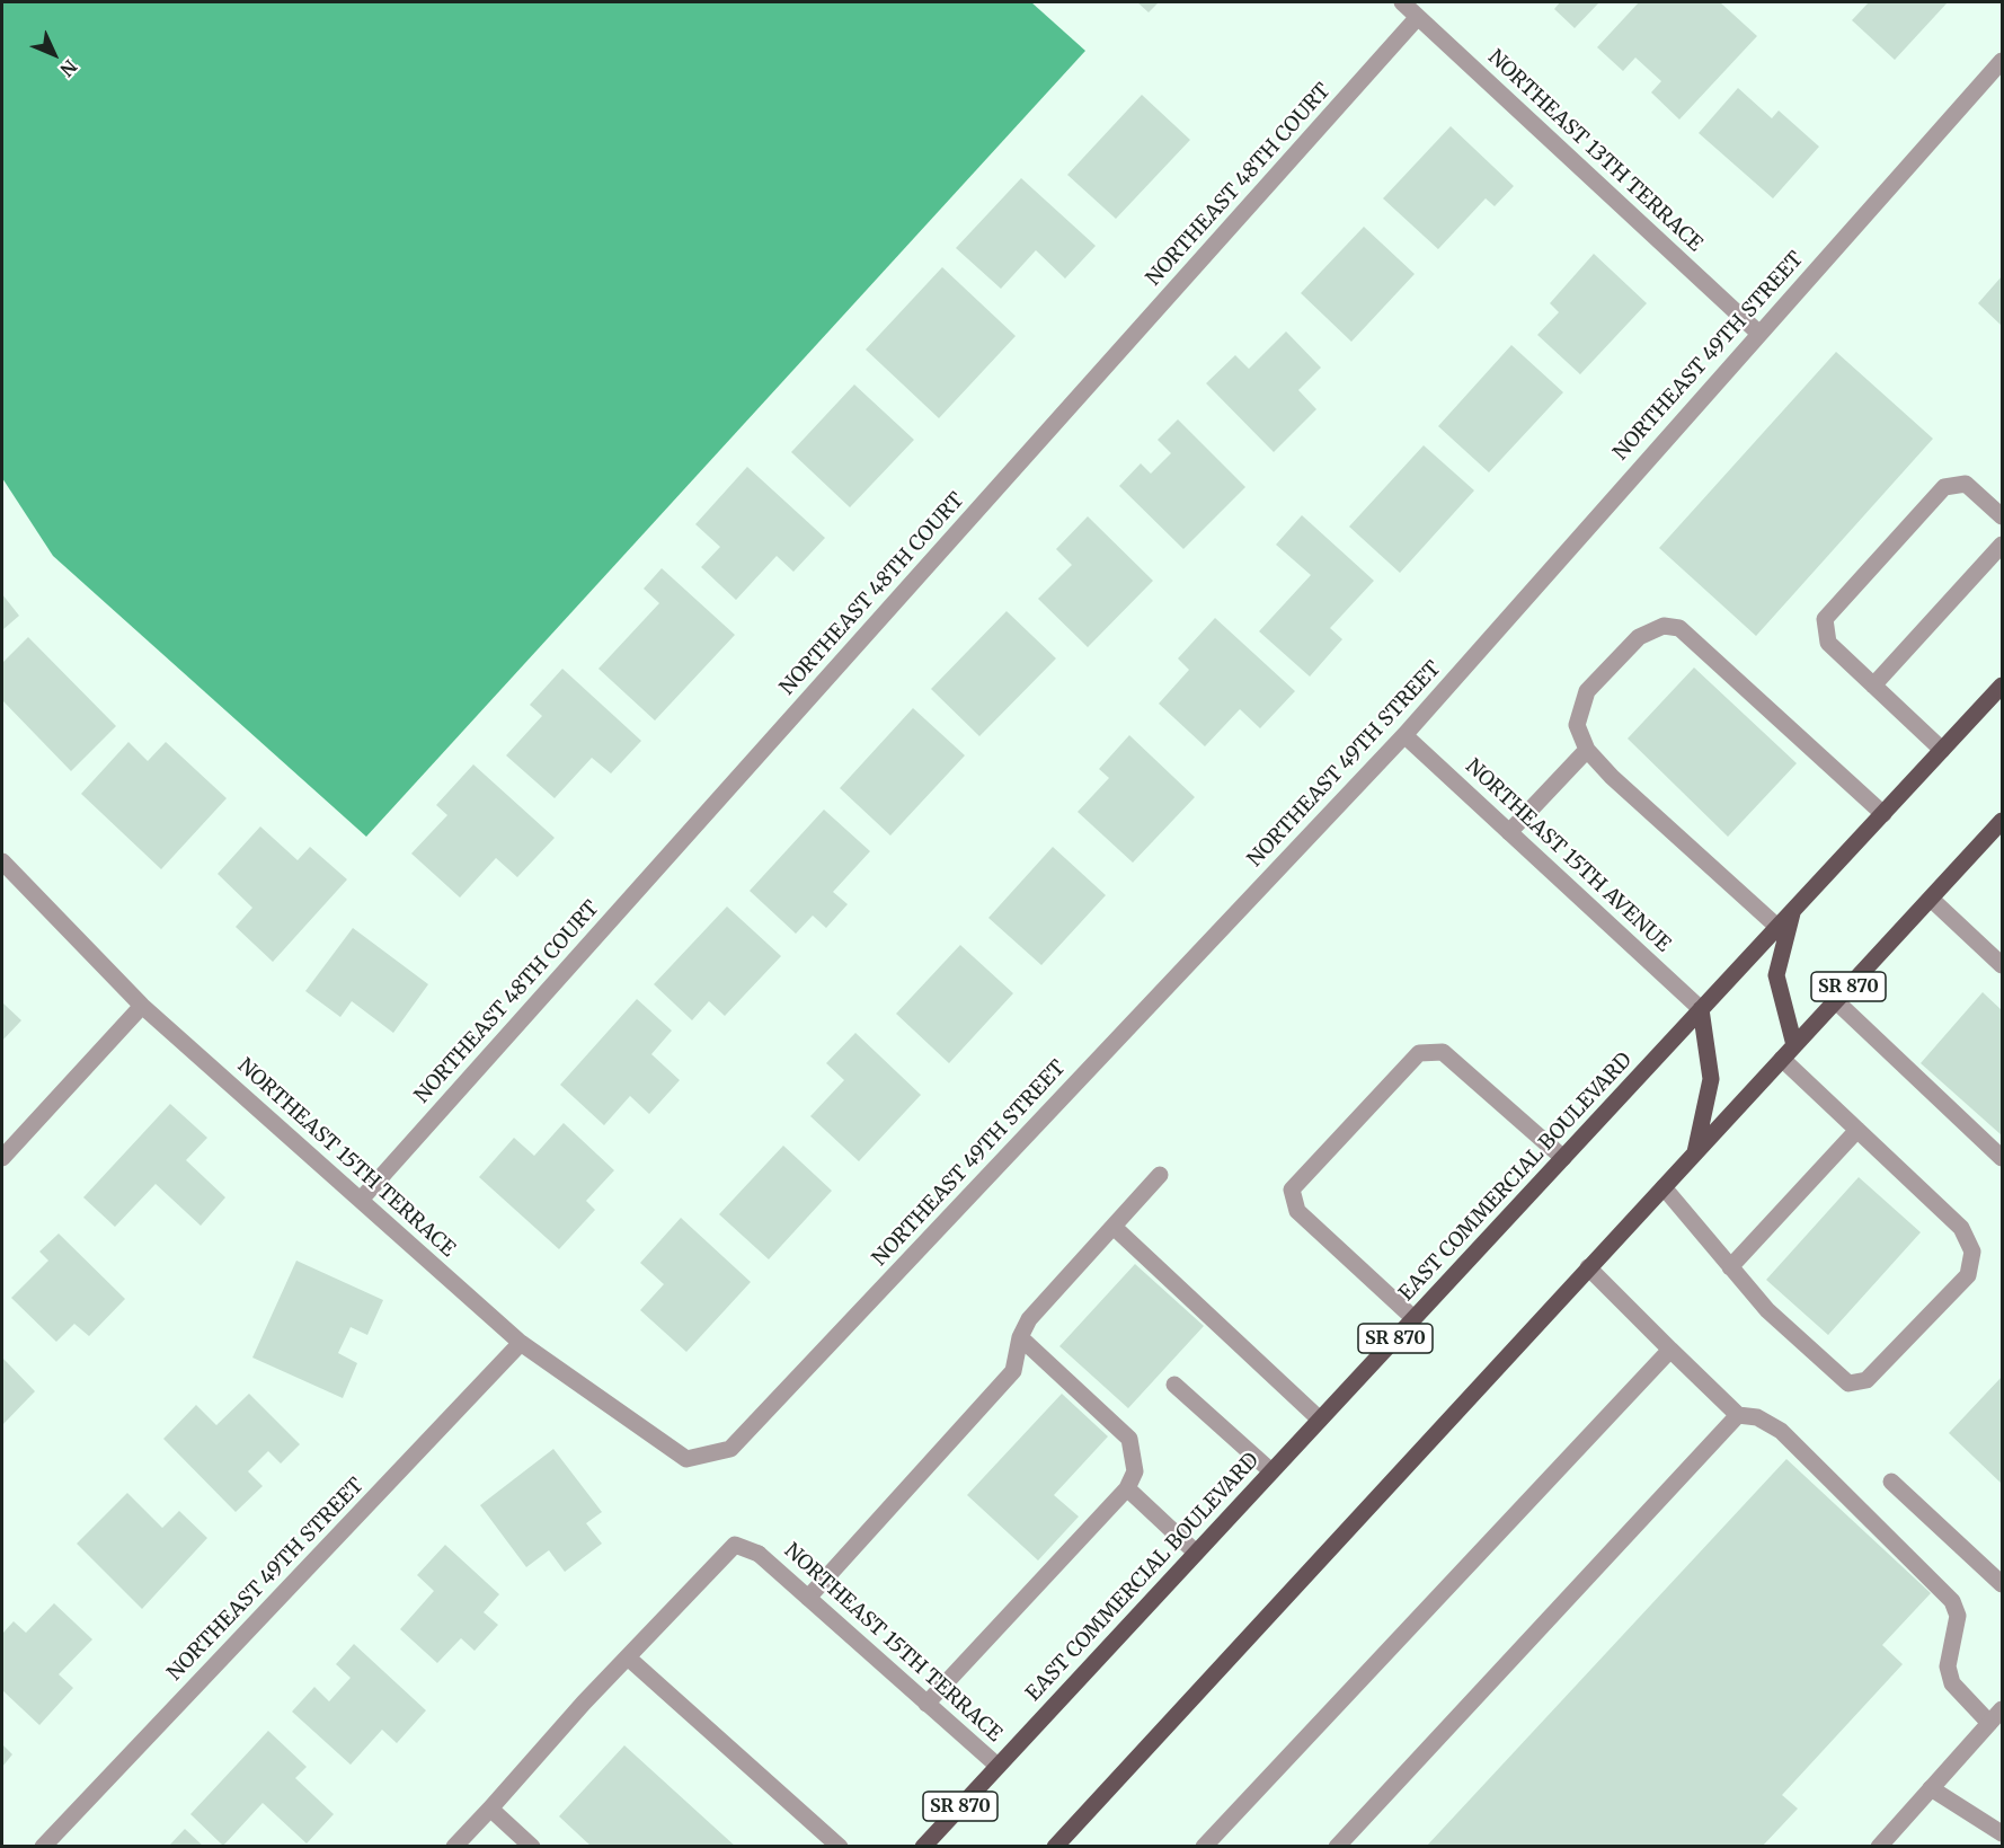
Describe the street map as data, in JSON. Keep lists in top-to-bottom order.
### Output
{
  "streets": {
    "main road": ["SR 870", "EAST COMMERCIAL BOULEVARD"],
    "street": [
      "NORTHEAST 13TH TERRACE",
      "NORTHEAST 48TH COURT",
      "NORTHEAST 49TH STREET",
      "NORTHEAST 15TH AVENUE",
      "NORTHEAST 15TH TERRACE"
    ]
  },
  "crossings": [
    ["NORTHEAST 13TH TERRACE", "NORTHEAST 48TH COURT"],
    ["NORTHEAST 13TH TERRACE", "NORTHEAST 49TH STREET"],
    ["NORTHEAST 48TH COURT", "NORTHEAST 15TH TERRACE"],
    ["NORTHEAST 49TH STREET", "NORTHEAST 15TH AVENUE"],
    ["NORTHEAST 49TH STREET", "NORTHEAST 15TH TERRACE"],
    ["NORTHEAST 15TH AVENUE", "EAST COMMERCIAL BOULEVARD"],
    ["NORTHEAST 15TH TERRACE", "EAST COMMERCIAL BOULEVARD"]
  ],
  "north": "bottom right"
}
